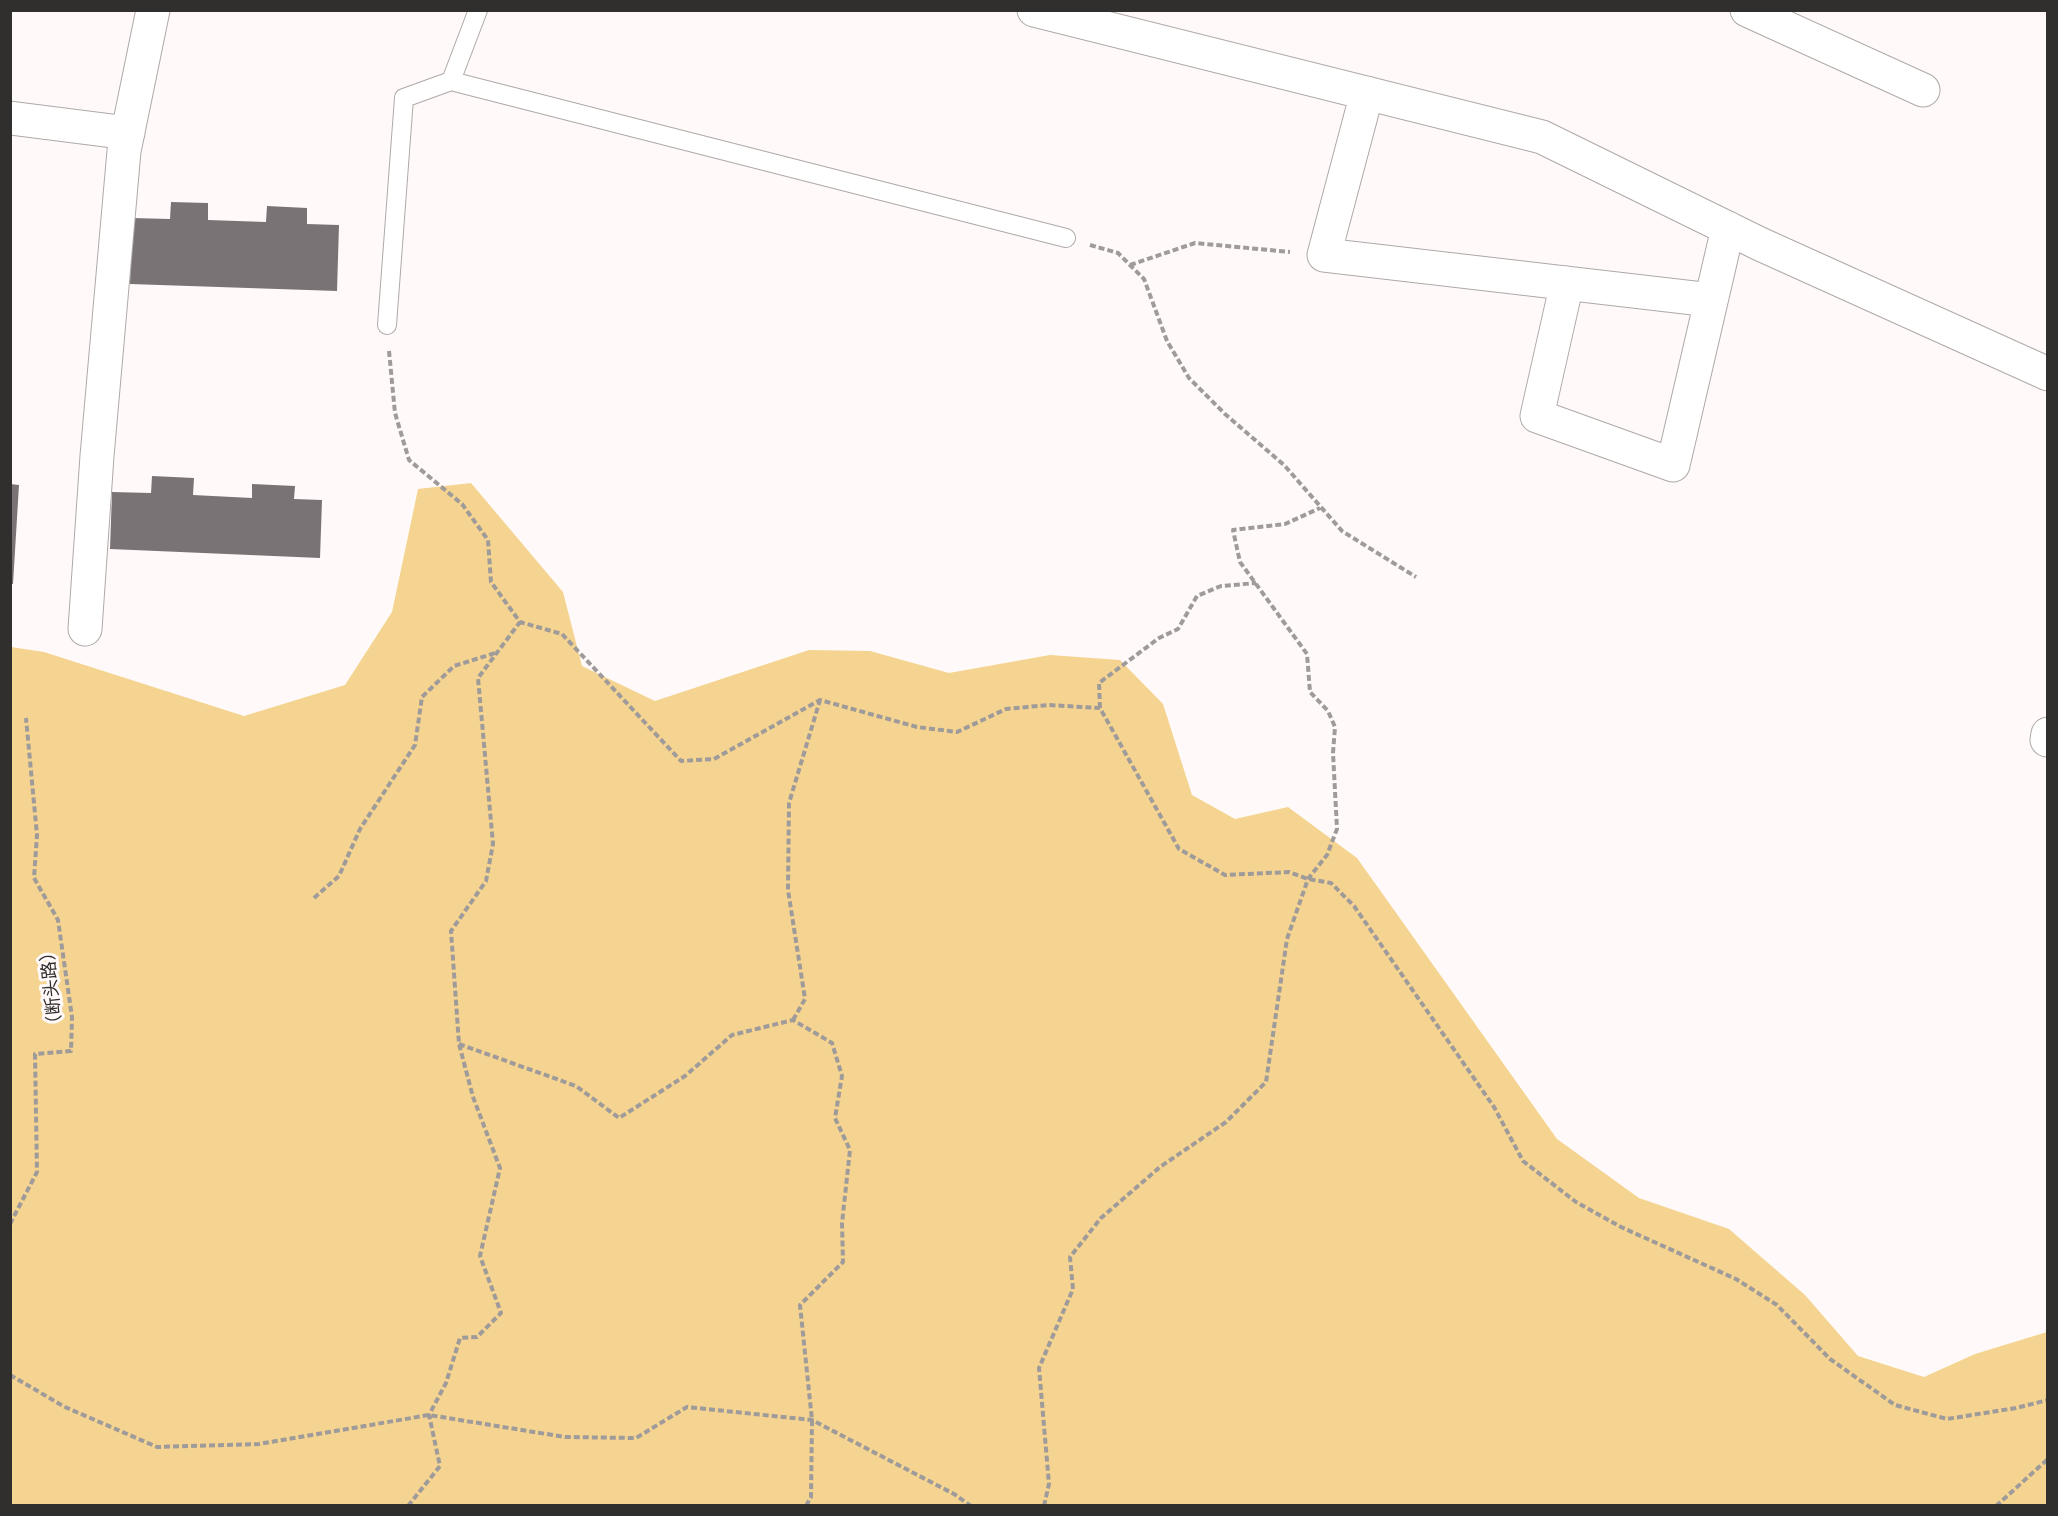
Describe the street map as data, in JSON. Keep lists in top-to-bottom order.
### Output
{
  "streets": {
    "path": ["（断头路）"]
  }
}
